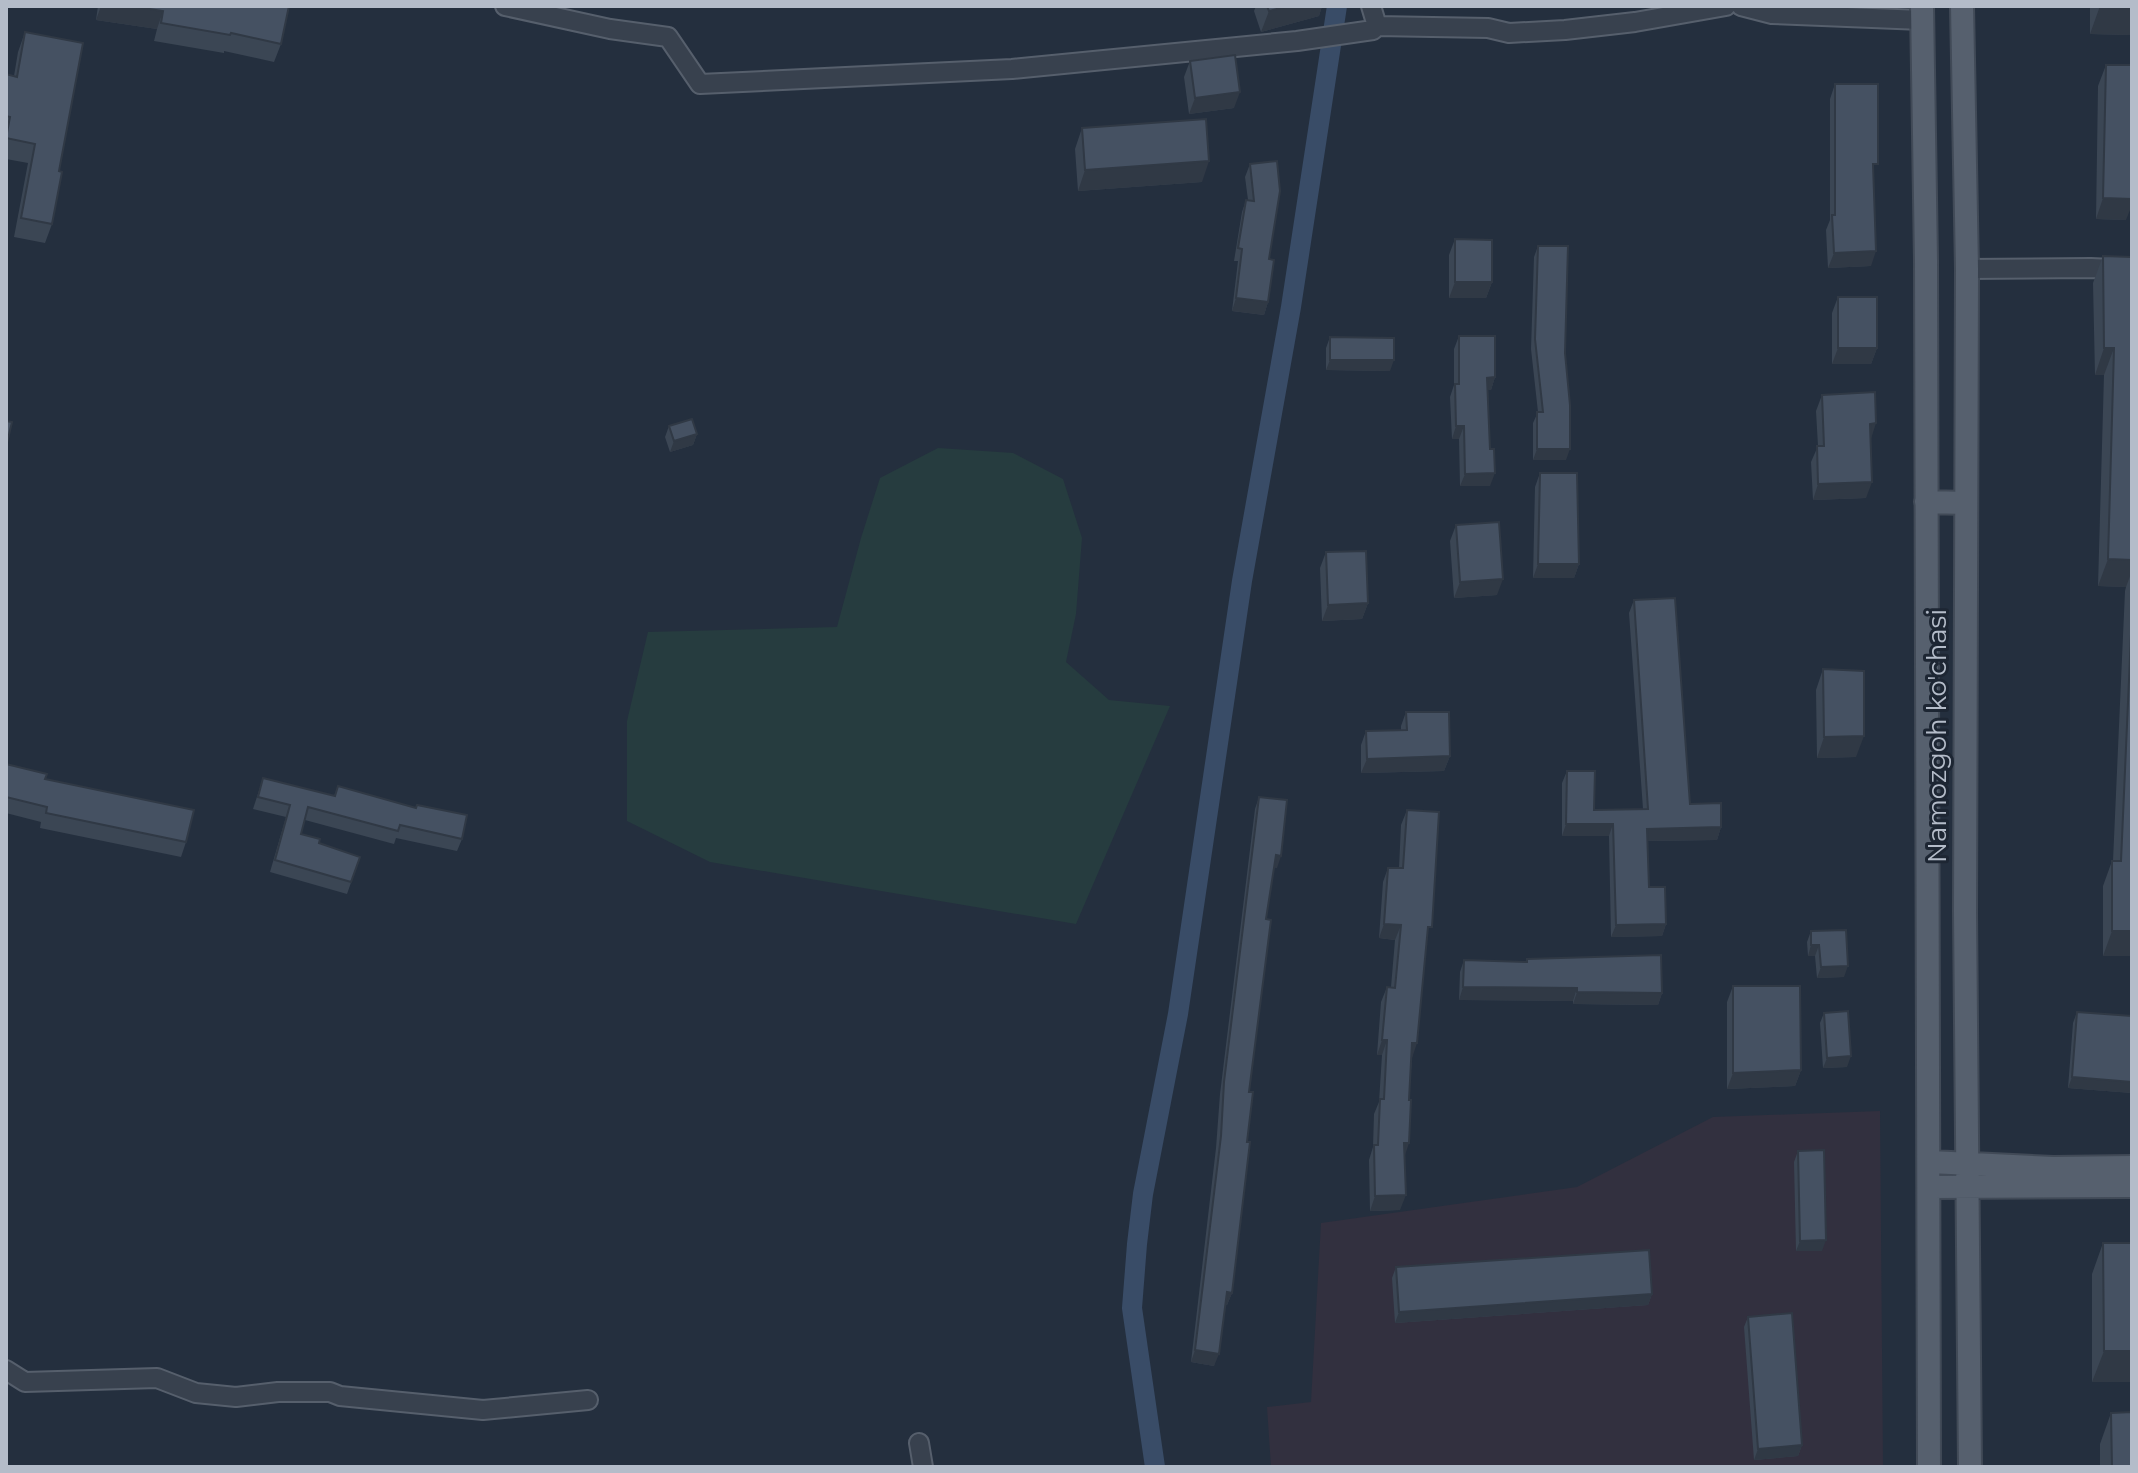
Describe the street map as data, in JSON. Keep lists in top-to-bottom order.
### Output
{
  "streets": {
    "main road": ["Namozgoh ko'chasi"]
  }
}
